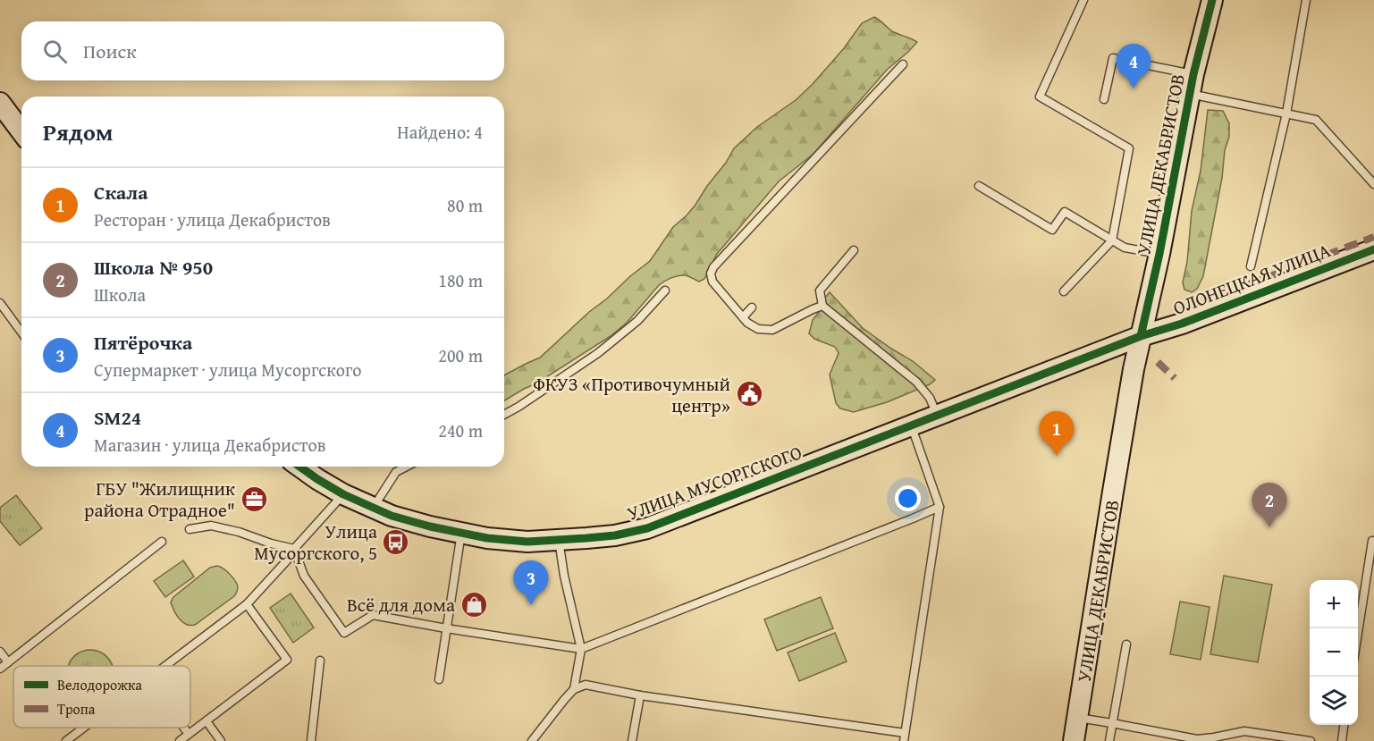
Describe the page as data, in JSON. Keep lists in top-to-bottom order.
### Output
{
  "streets": {
    "street": ["УЛИЦА ДЕКАБРИСТОВ", "ОЛОНЕЦКАЯ УЛИЦА", "УЛИЦА МУСОРГСКОГО"]
  },
  "crossings": [
    ["УЛИЦА ДЕКАБРИСТОВ", "ОЛОНЕЦКАЯ УЛИЦА"],
    ["УЛИЦА ДЕКАБРИСТОВ", "УЛИЦА МУСОРГСКОГО"],
    ["ОЛОНЕЦКАЯ УЛИЦА", "УЛИЦА МУСОРГСКОГО"]
  ],
  "places": {
    "public building": ["ФКУЗ «Противочумный центр»"],
    "office": ["ГБУ \"Жилищник района Отрадное\""],
    "bus stop": ["Улица Мусоргского, 5"],
    "shop": ["Всё для дома"]
  },
  "legend": ["Велодорожка", "Тропа"],
  "page": {
    "search": "Поиск",
    "pins": [
      "4",
      "1",
      "2",
      "3"
    ],
    "heading": ["Рядом", "Найдено: 4"],
    "list": [
      {
        "mark": "1",
        "name": "Скала",
        "note": "Ресторан · улица Декабристов",
        "value": "80 m"
      },
      {
        "mark": "2",
        "name": "Школа № 950",
        "note": "Школа",
        "value": "180 m"
      },
      {
        "mark": "3",
        "name": "Пятёрочка",
        "note": "Супермаркет · улица Мусоргского",
        "value": "200 m"
      },
      {
        "mark": "4",
        "name": "SM24",
        "note": "Магазин · улица Декабристов",
        "value": "240 m"
      }
    ],
    "map_buttons": ["+", "−"]
  }
}
